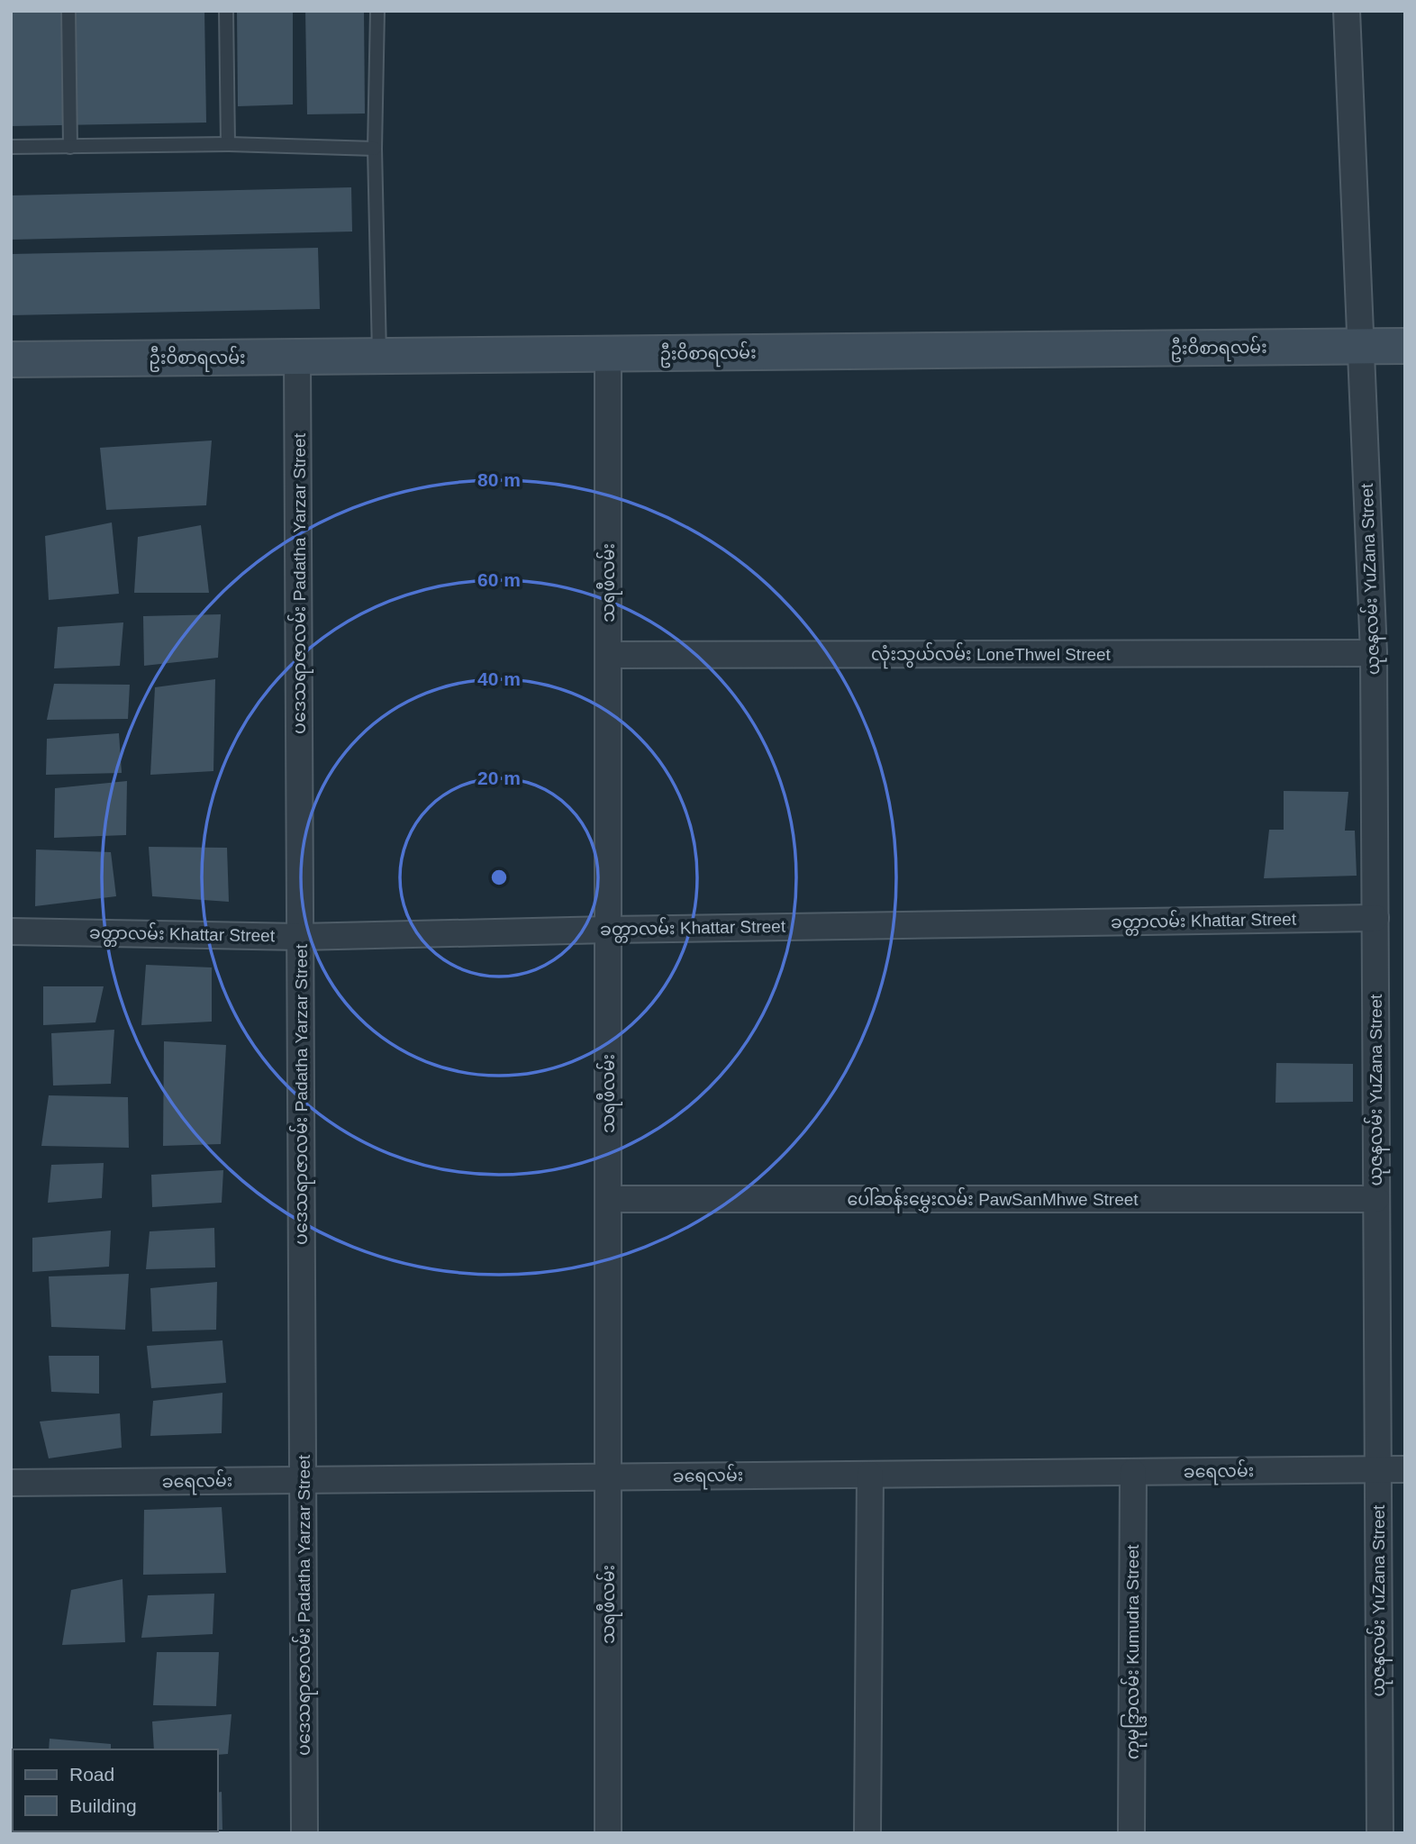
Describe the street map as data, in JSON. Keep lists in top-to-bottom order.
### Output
{
  "streets": {
    "main road": ["ဦးဝိစာရလမ်း"],
    "street": [
      "ယုဇနလမ်း YuZana Street",
      "သရဖီလမ်း",
      "ပဒေသရာဇာလမ်း Padatha Yarzar Street",
      "လုံးသွယ်လမ်း LoneThwel Street",
      "ခတ္တာလမ်း Khattar Street",
      "ပေါ်ဆန်းမွှေးလမ်း PawSanMhwe Street",
      "ခရေလမ်း",
      "ကုမုဒ္ဒြာလမ်း Kumudra Street"
    ]
  },
  "crossings": [
    ["ဦးဝိစာရလမ်း", "ယုဇနလမ်း YuZana Street"],
    ["ဦးဝိစာရလမ်း", "သရဖီလမ်း"],
    ["ဦးဝိစာရလမ်း", "ပဒေသရာဇာလမ်း Padatha Yarzar Street"],
    ["ယုဇနလမ်း YuZana Street", "လုံးသွယ်လမ်း LoneThwel Street"],
    ["ယုဇနလမ်း YuZana Street", "ခတ္တာလမ်း Khattar Street"],
    ["ယုဇနလမ်း YuZana Street", "ပေါ်ဆန်းမွှေးလမ်း PawSanMhwe Street"],
    ["ယုဇနလမ်း YuZana Street", "ခရေလမ်း"],
    ["သရဖီလမ်း", "လုံးသွယ်လမ်း LoneThwel Street"],
    ["သရဖီလမ်း", "ခတ္တာလမ်း Khattar Street"],
    ["သရဖီလမ်း", "ပေါ်ဆန်းမွှေးလမ်း PawSanMhwe Street"],
    ["သရဖီလမ်း", "ခရေလမ်း"],
    ["ပဒေသရာဇာလမ်း Padatha Yarzar Street", "ခတ္တာလမ်း Khattar Street"],
    ["ပဒေသရာဇာလမ်း Padatha Yarzar Street", "ခရေလမ်း"],
    ["ခရေလမ်း", "ကုမုဒ္ဒြာလမ်း Kumudra Street"]
  ],
  "legend": ["Road", "Building"],
  "rings": [
    "80 m",
    "60 m",
    "40 m",
    "20 m"
  ]
}
